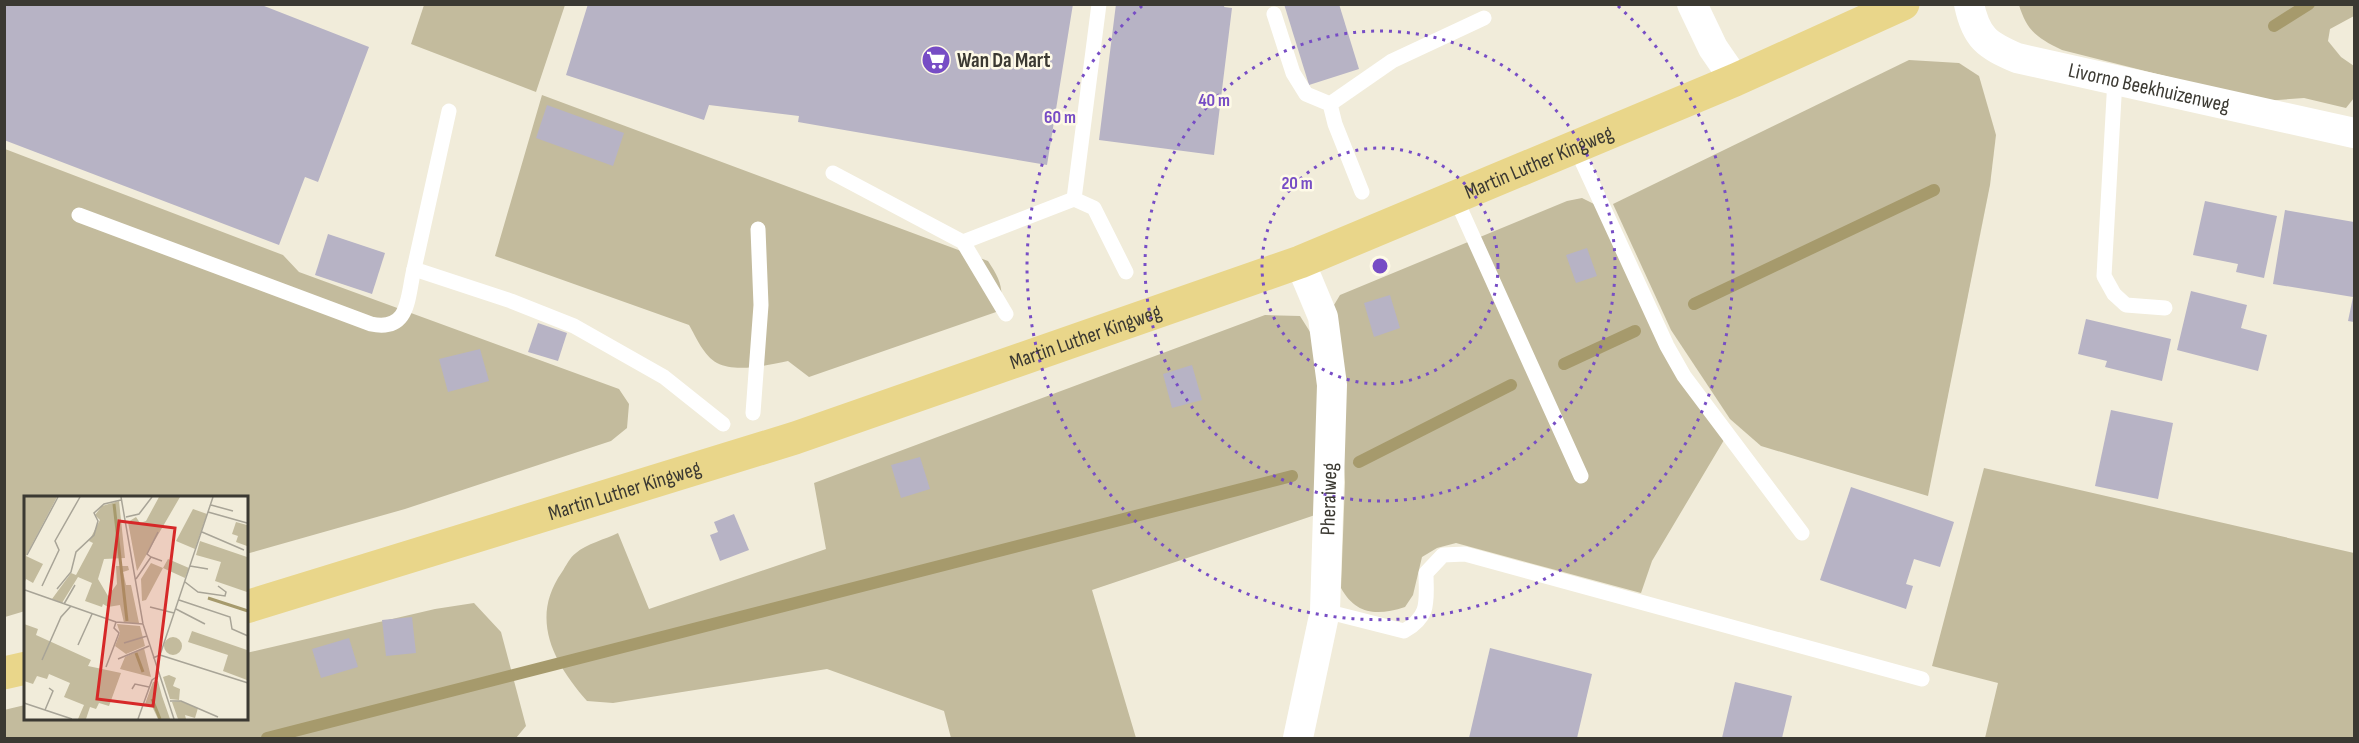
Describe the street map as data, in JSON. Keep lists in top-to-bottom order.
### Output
{
  "streets": {
    "main road": ["Martin Luther Kingweg"],
    "street": ["Livorno Beekhuizenweg", "Pheraiweg"]
  },
  "crossings": [
    ["Martin Luther Kingweg", "Pheraiweg"]
  ],
  "places": {
    "supermarket": ["Wan Da Mart"]
  },
  "rings": ["40 m", "60 m", "20 m"]
}
